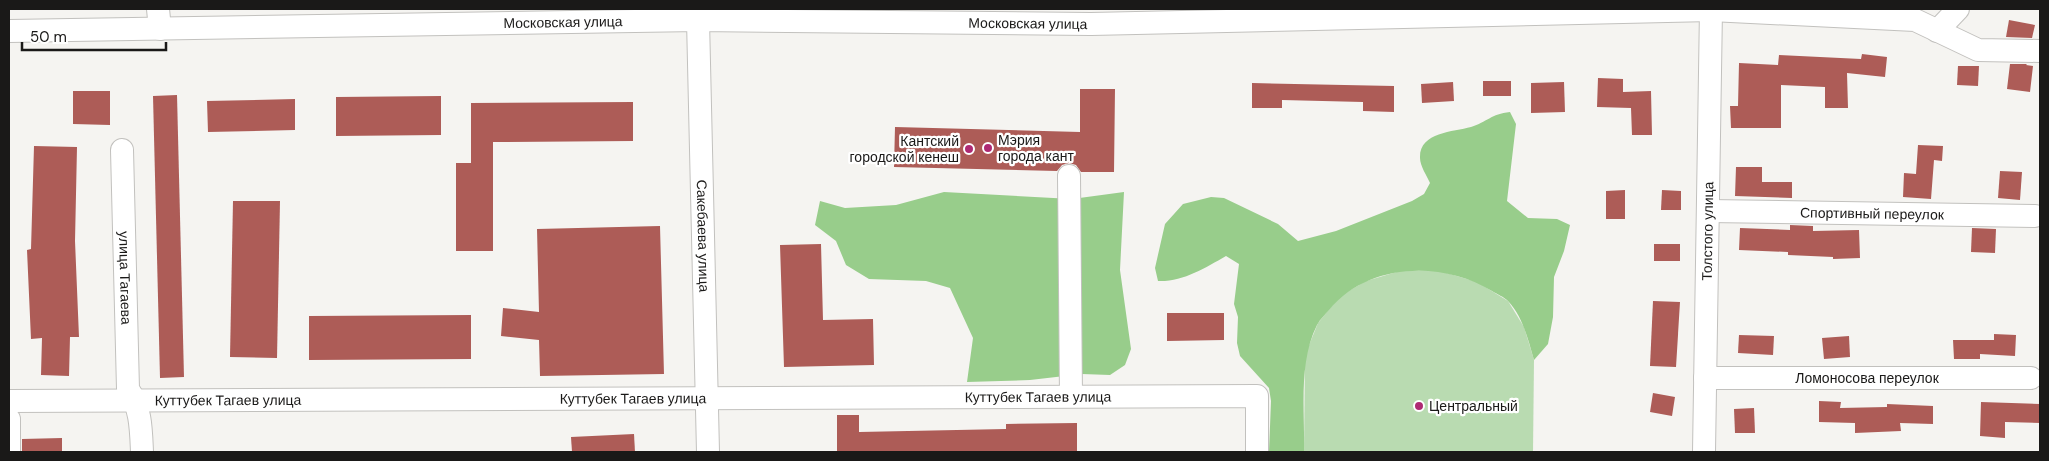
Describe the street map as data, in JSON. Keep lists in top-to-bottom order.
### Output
{
  "streets": {
    "street": [
      "Московская улица",
      "Спортивный переулок",
      "Толстого улица",
      "Сакебаева улица",
      "улица Тагаева",
      "Ломоносова переулок",
      "Куттубек Тагаев улица"
    ]
  },
  "crossings": [
    ["Московская улица", "Толстого улица"],
    ["Московская улица", "Сакебаева улица"],
    ["Спортивный переулок", "Толстого улица"],
    ["Толстого улица", "Ломоносова переулок"],
    ["Сакебаева улица", "Куттубек Тагаев улица"],
    ["улица Тагаева", "Куттубек Тагаев улица"]
  ],
  "places": ["Мэрия города кант", "Кантский городской кенеш", "Центральный"],
  "scale_bar": "50 m"
}
